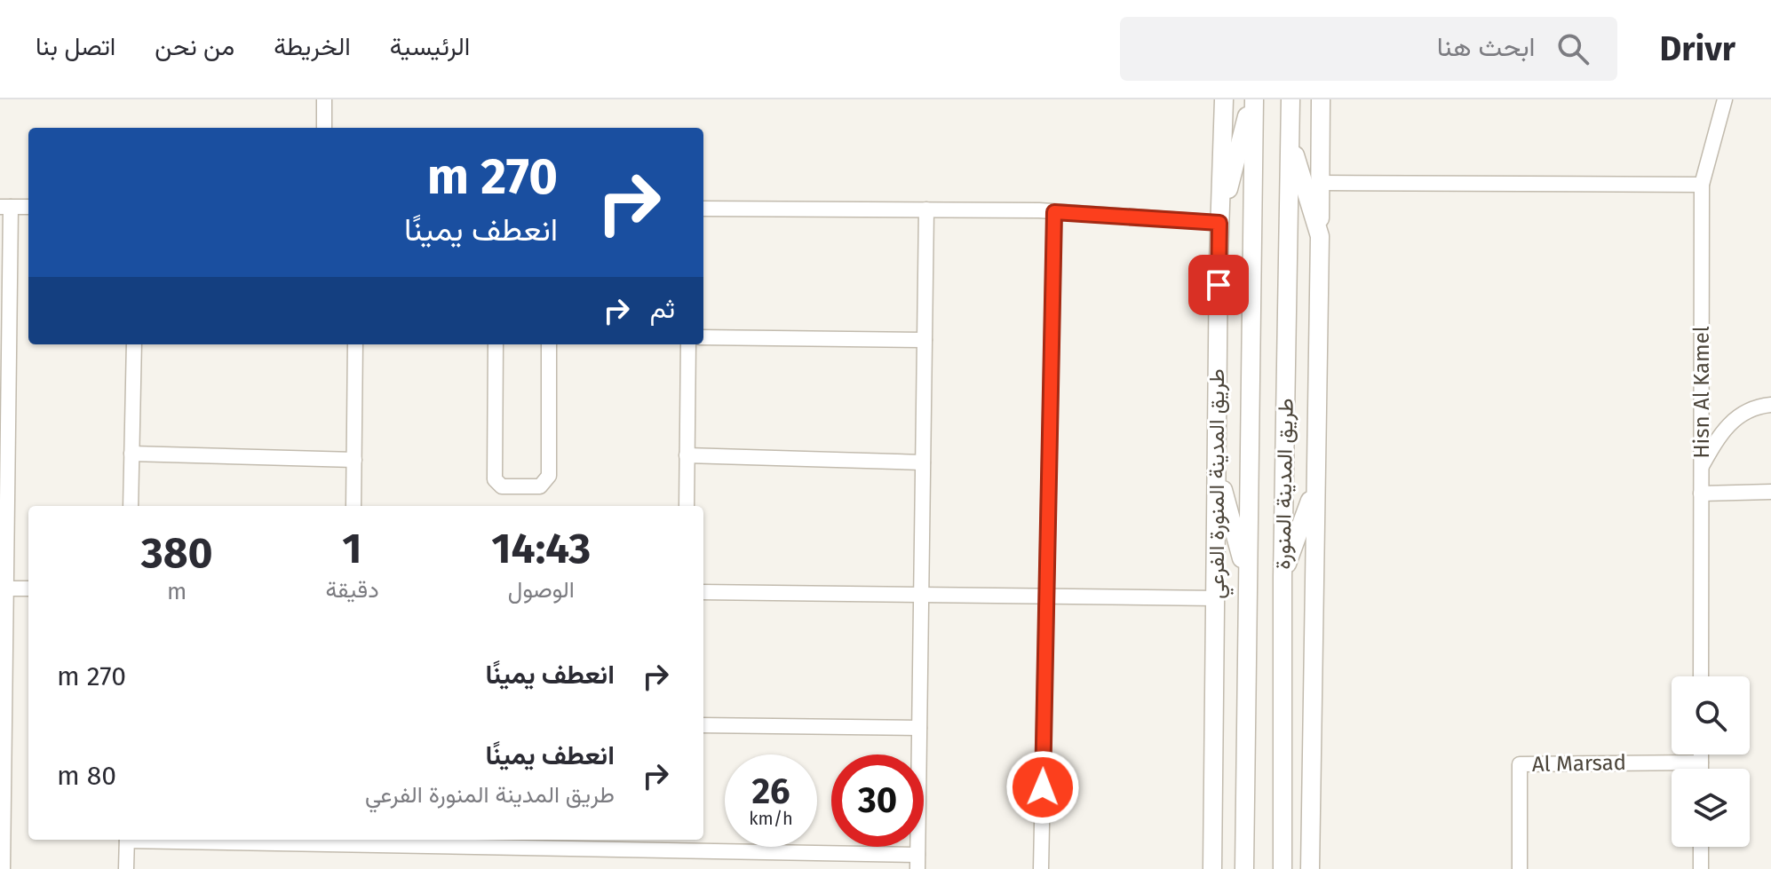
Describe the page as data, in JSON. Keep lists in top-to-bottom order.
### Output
{
  "streets": {
    "street": [
      "Hisn Al Kamel",
      "طريق المدينة المنورة الفرعي",
      "طريق المدينة المنورة",
      "Al Marsad"
    ]
  },
  "page": {
    "header": "Drivr",
    "search": "ابحث هنا",
    "nav": [
      "الرئيسية",
      "الخريطة",
      "من نحن",
      "اتصل بنا"
    ],
    "turn": ["270 m", "انعطف يمينًا"],
    "then": "ثم",
    "eta": [
      "14:43",
      "الوصول",
      "1",
      "دقيقة",
      "380",
      "m"
    ],
    "list": [
      {
        "name": "انعطف يمينًا",
        "value": "270 m"
      },
      {
        "name": "انعطف يمينًا",
        "note": "طريق المدينة المنورة الفرعي",
        "value": "80 m"
      }
    ],
    "speed": "26 km/h",
    "limit": "30"
  }
}
